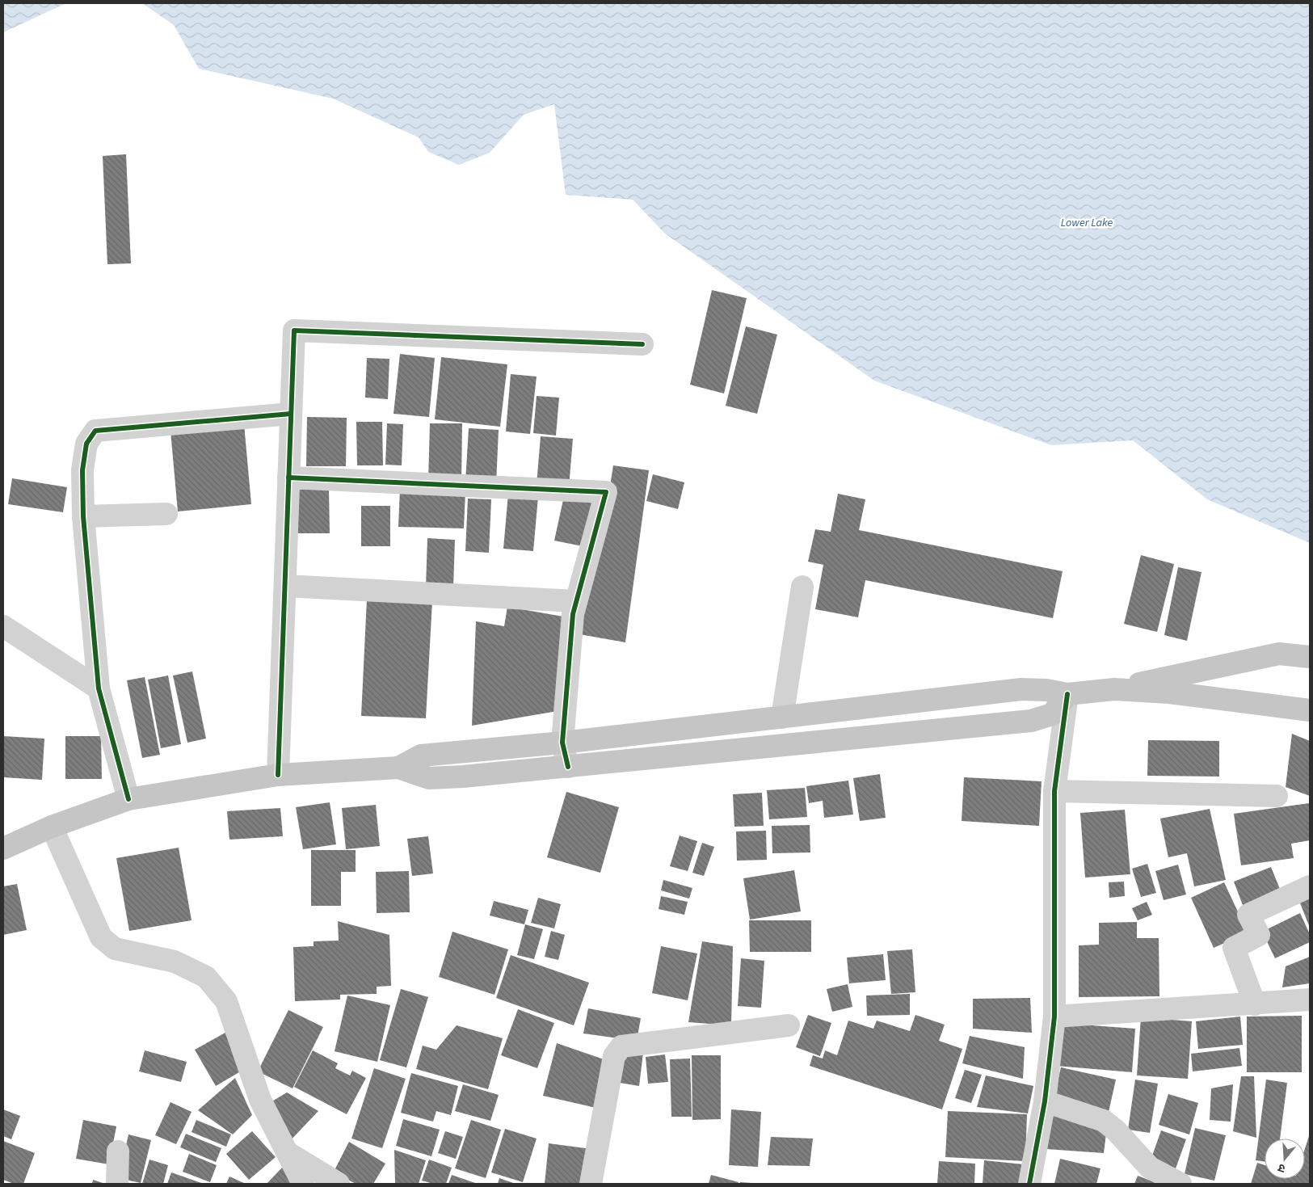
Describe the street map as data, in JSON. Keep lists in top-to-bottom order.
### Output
{
  "water": ["Lower Lake"],
  "north": "bottom"
}
